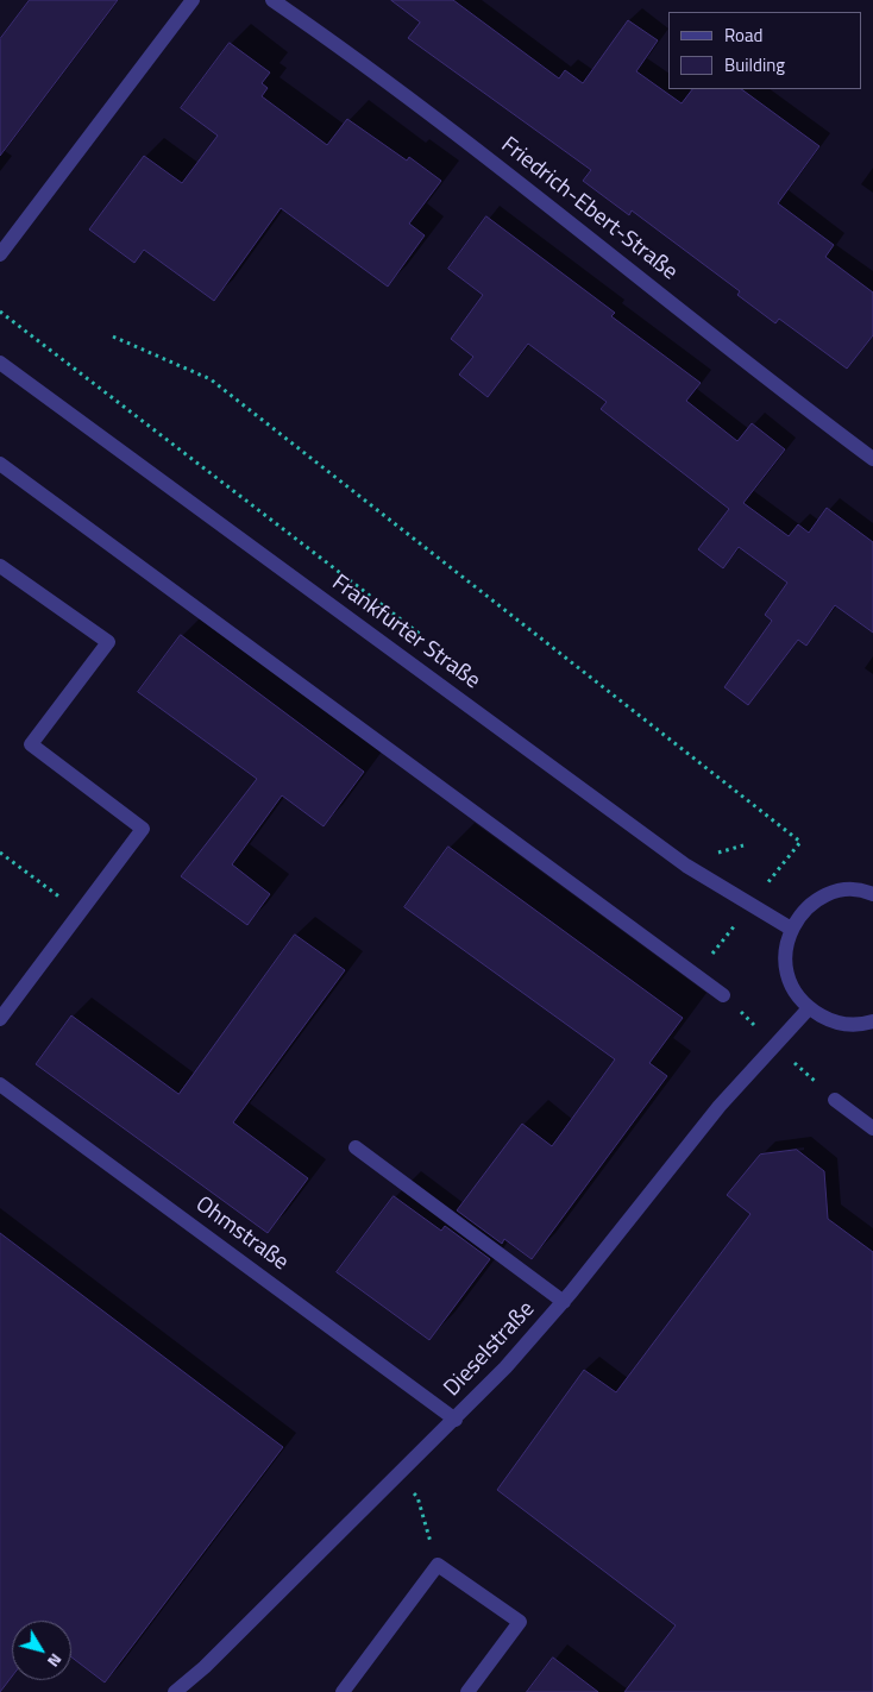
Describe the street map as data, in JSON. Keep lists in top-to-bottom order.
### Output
{
  "streets": {
    "street": [
      "Friedrich-Ebert-Straße",
      "Frankfurter Straße",
      "Ohmstraße",
      "Dieselstraße"
    ]
  },
  "crossings": [
    ["Ohmstraße", "Dieselstraße"]
  ],
  "legend": ["Road", "Building"],
  "north": "bottom right"
}
